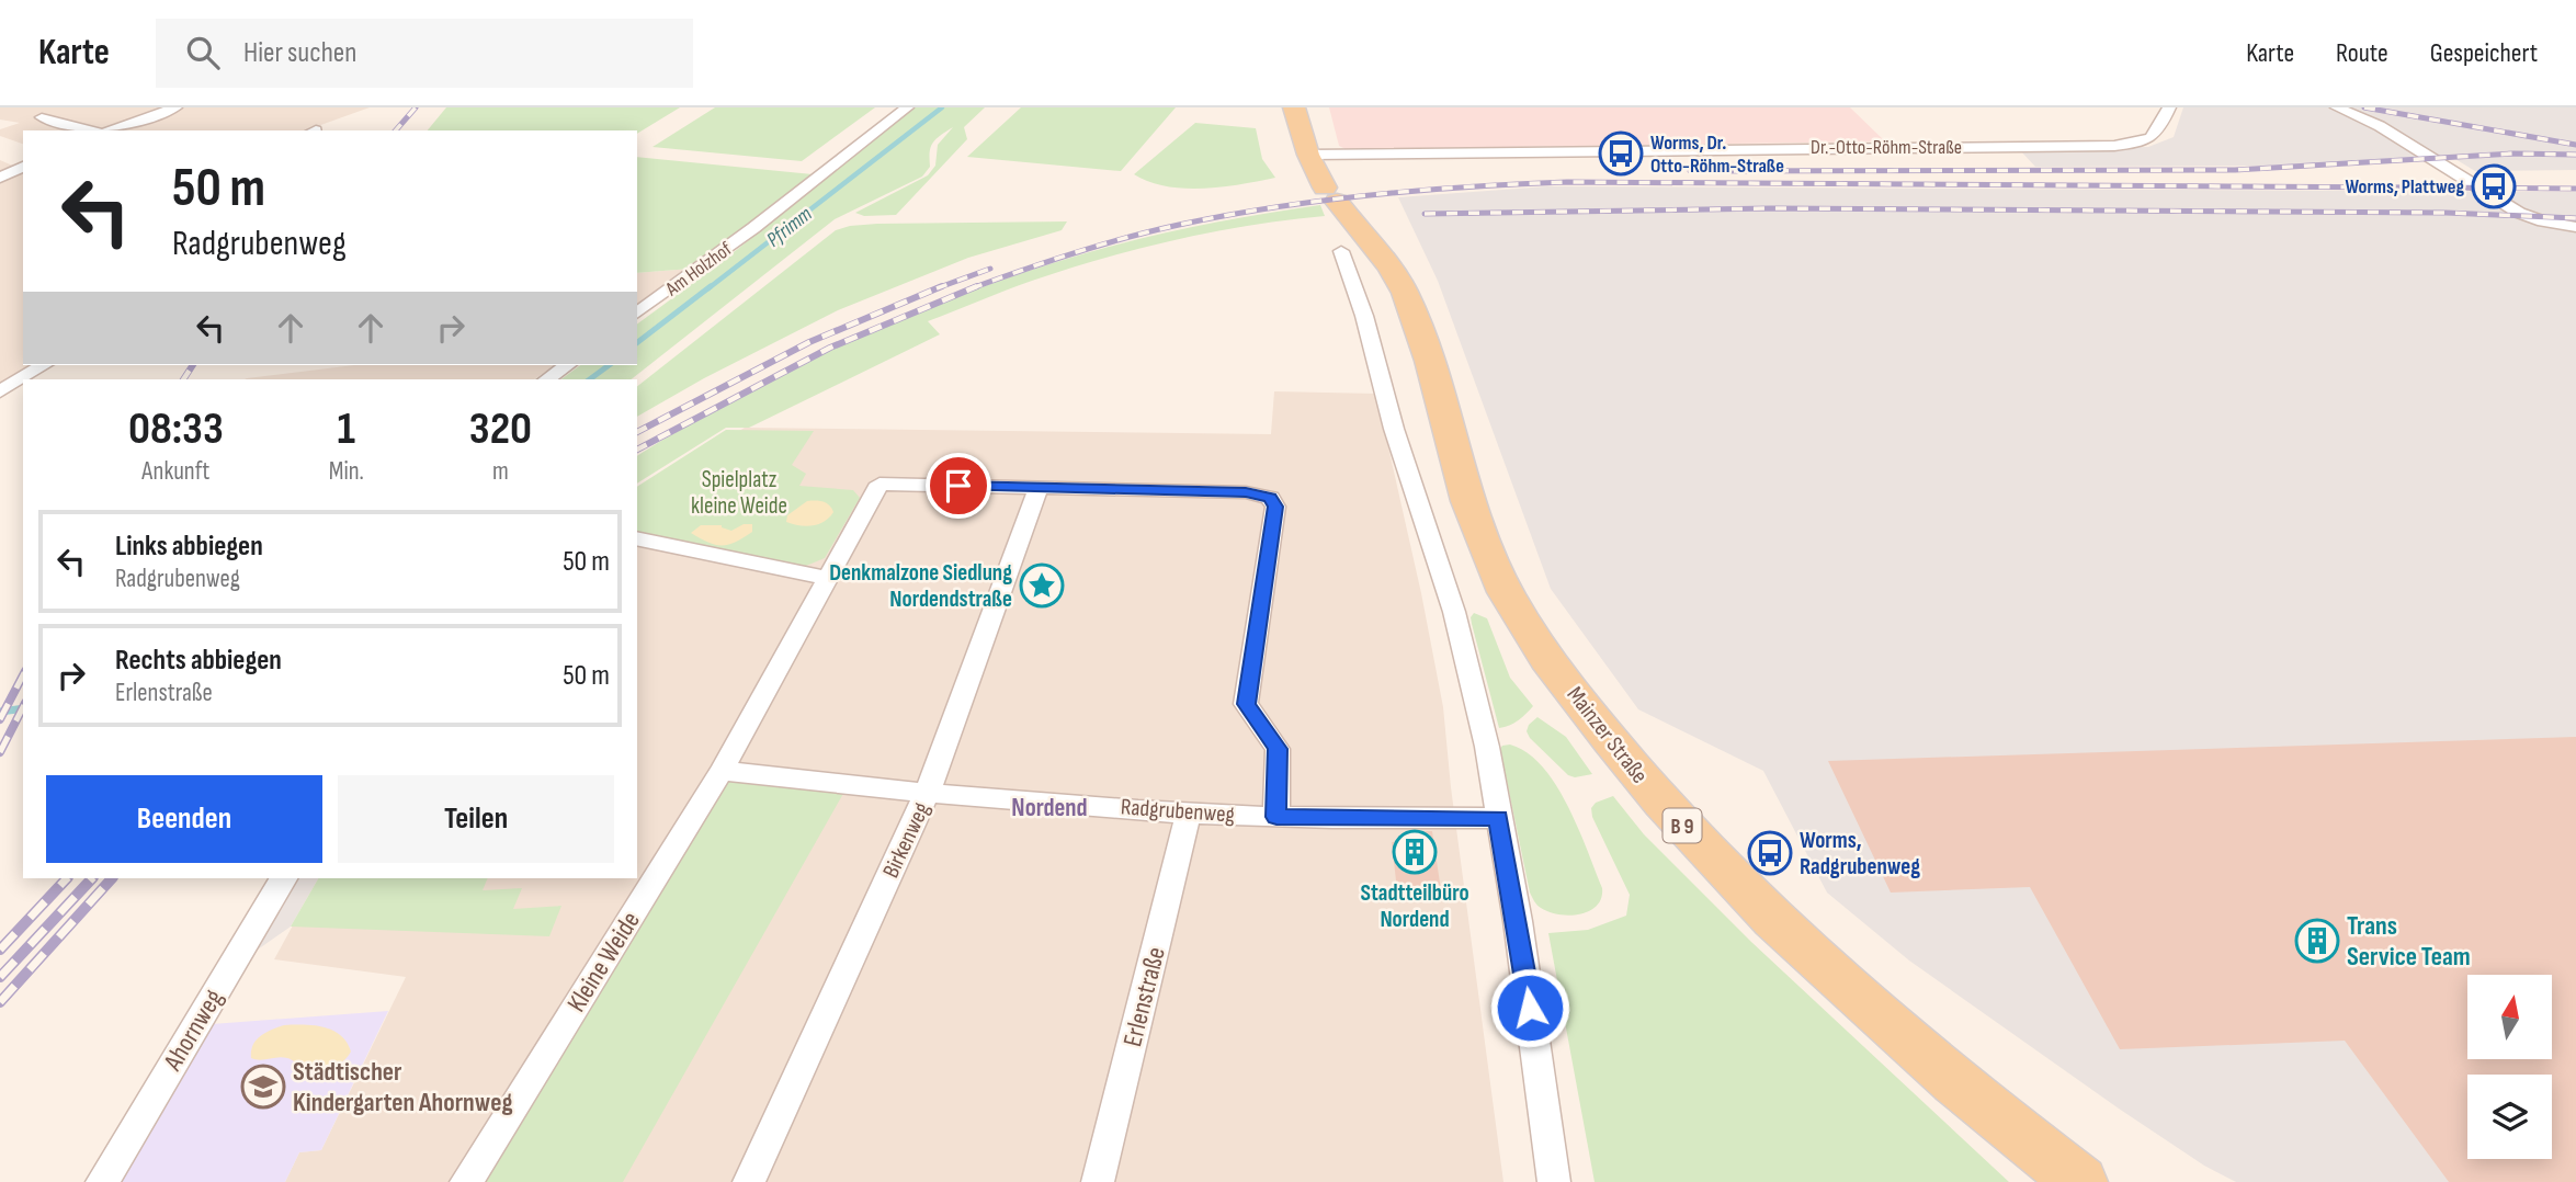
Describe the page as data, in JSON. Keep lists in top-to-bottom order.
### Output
{
  "streets": {
    "main road": ["Mainzer Straße", "B 9"],
    "street": [
      "Dr.-Otto-Röhm-Straße",
      "Am Holzhof",
      "Radgrubenweg",
      "Birkenweg",
      "Kleine Weide",
      "Erlenstraße",
      "Ahornweg"
    ]
  },
  "crossings": [
    ["Dr.-Otto-Röhm-Straße", "Mainzer Straße"],
    ["Radgrubenweg", "Birkenweg"],
    ["Radgrubenweg", "Kleine Weide"],
    ["Radgrubenweg", "Erlenstraße"],
    ["Birkenweg", "Kleine Weide"]
  ],
  "districts": ["Nordend"],
  "water": ["Pfrimm"],
  "parks": ["Spielplatz kleine Weide"],
  "places": {
    "bus stop": ["Worms, Dr. Otto-Röhm-Straße", "Worms, Plattweg", "Worms, Radgrubenweg"],
    "place": ["Denkmalzone Siedlung Nordendstraße"],
    "building": ["Stadtteilbüro Nordend", "Trans Service Team"],
    "school or university": ["Städtischer Kindergarten Ahornweg"]
  },
  "north": "top",
  "page": {
    "header": "Karte",
    "search": "Hier suchen",
    "nav": ["Karte", "Route", "Gespeichert"],
    "turn": ["50 m", "Radgrubenweg"],
    "eta": [
      "08:33",
      "Ankunft",
      "1",
      "Min.",
      "320",
      "m"
    ],
    "list": [
      {
        "name": "Links abbiegen",
        "note": "Radgrubenweg",
        "value": "50 m"
      },
      {
        "name": "Rechts abbiegen",
        "note": "Erlenstraße",
        "value": "50 m"
      }
    ],
    "buttons": ["Beenden", "Teilen"]
  }
}
